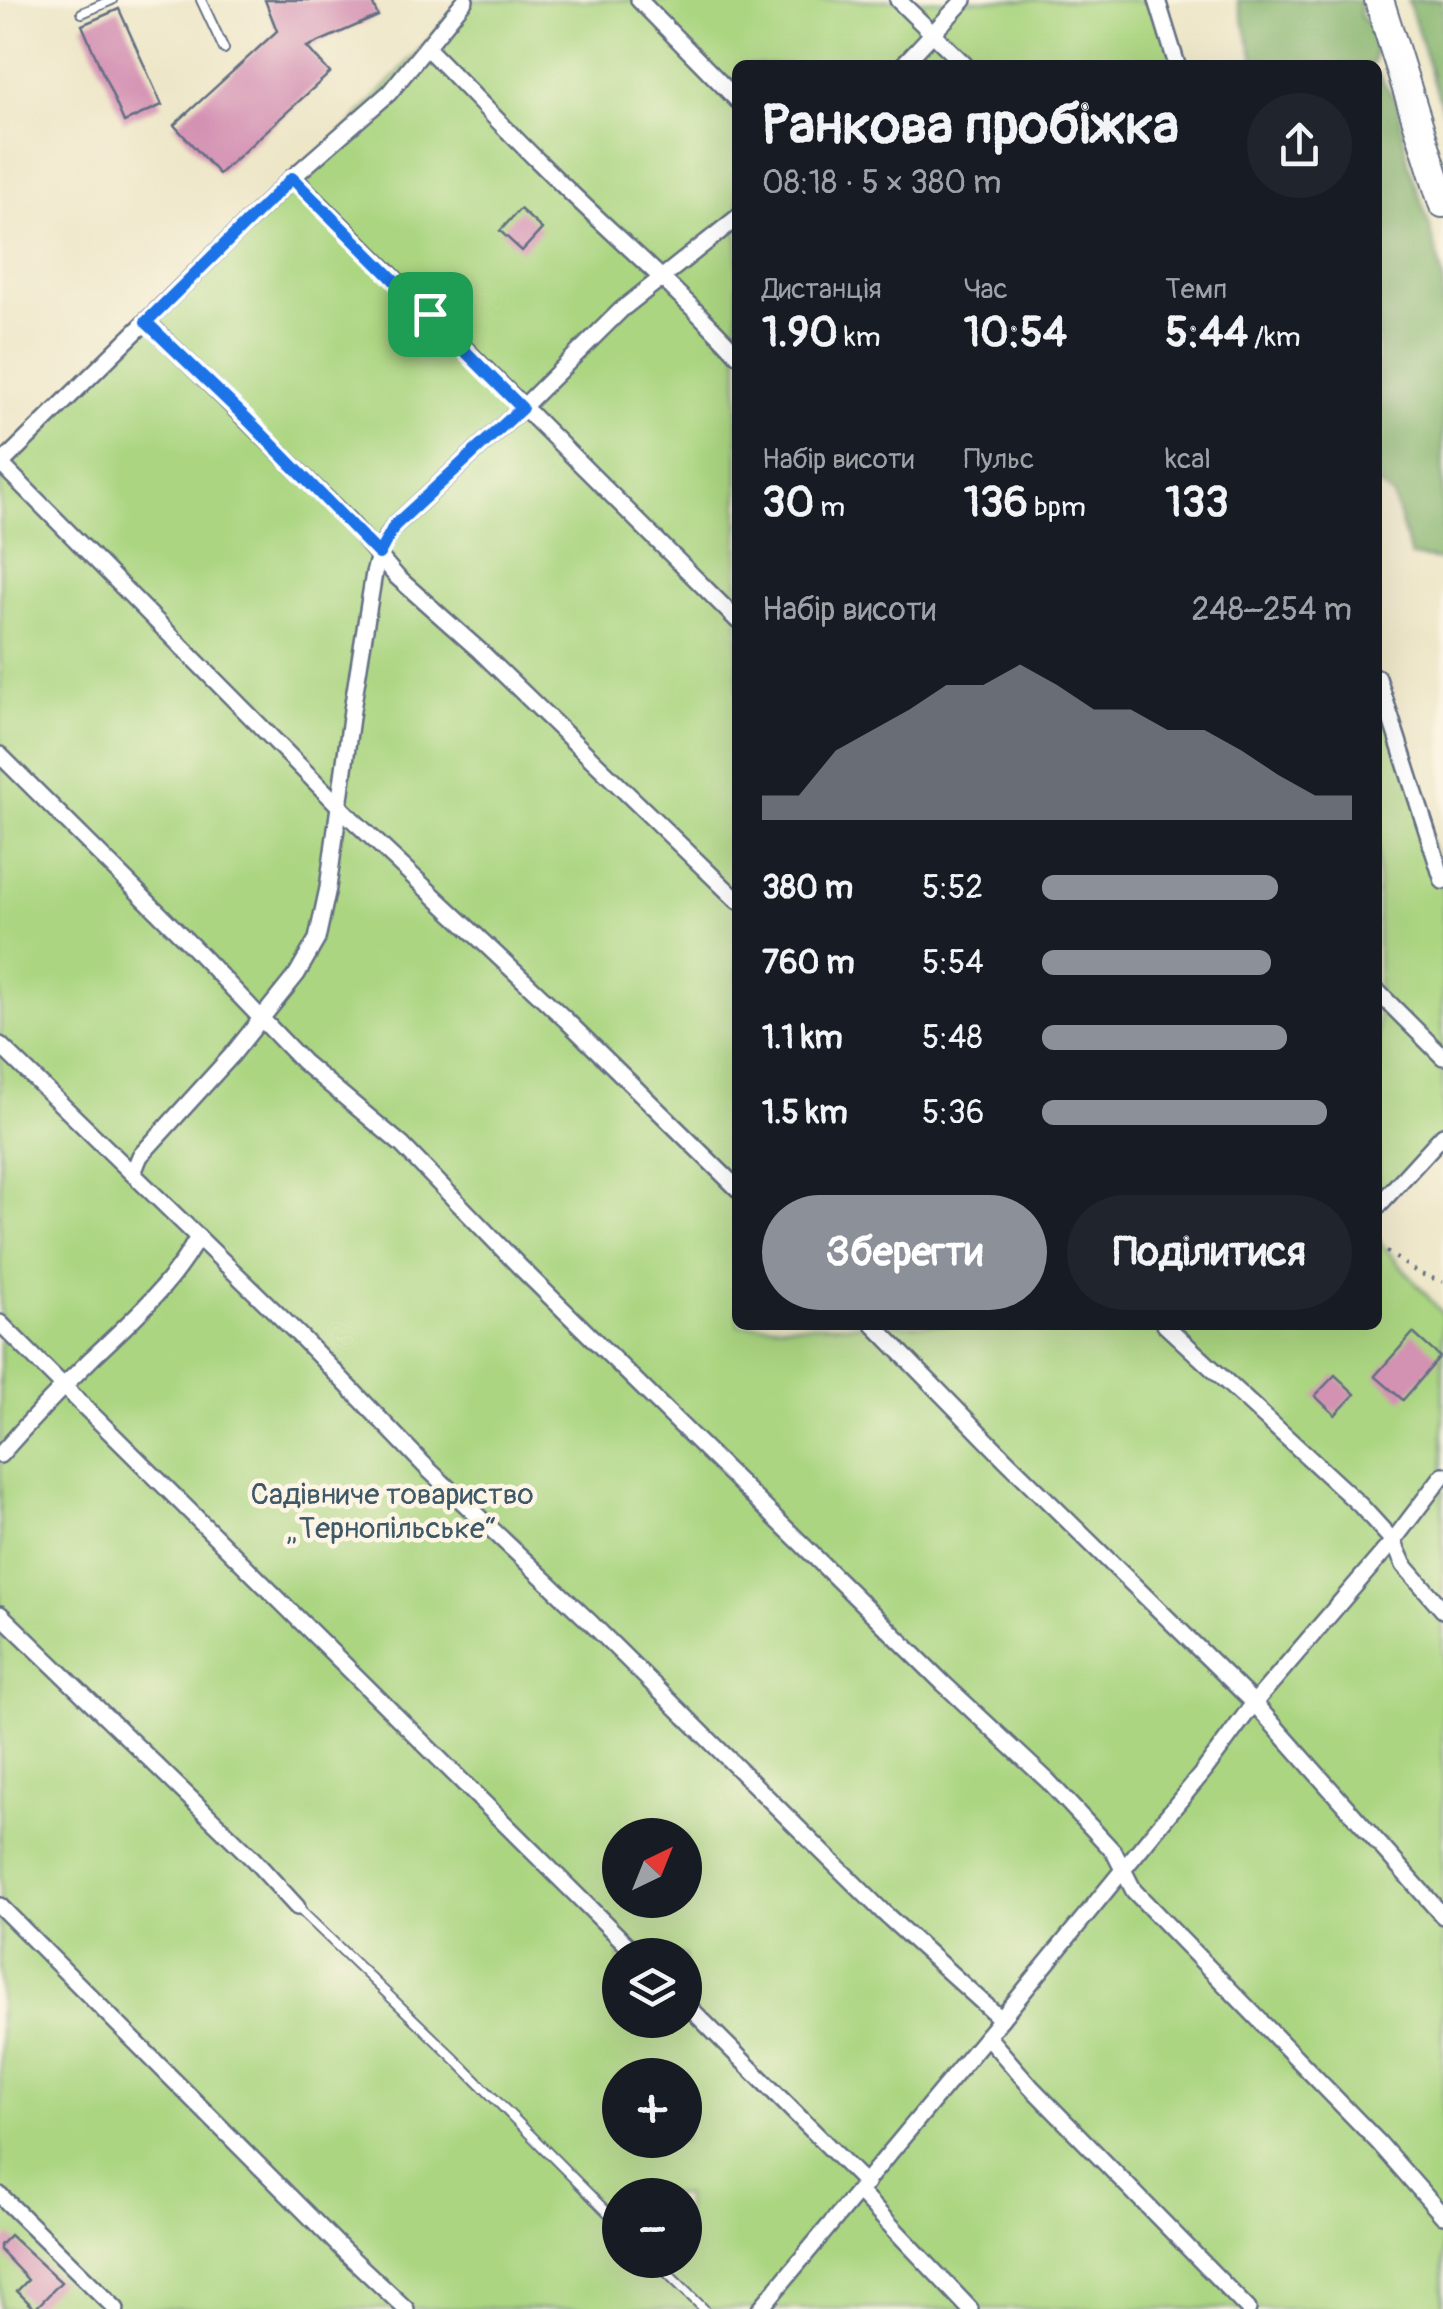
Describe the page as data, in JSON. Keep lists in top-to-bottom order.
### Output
{
  "parks": ["Садівниче товариство „Тернопільське“"],
  "north": "top right",
  "page": {
    "heading": ["Ранкова пробіжка", "08:18 · 5 × 380 m"],
    "stats": [
      ["Дистанція", "1.90 km"],
      ["Час", "10:54"],
      ["Темп", "5:44 /km"],
      ["Набір висоти", "30 m"],
      ["Пульс", "136 bpm"],
      ["kcal", "133"]
    ],
    "chart": ["Набір висоти", "248–254 m"],
    "list": [
      {
        "name": "380 m",
        "note": "5:52"
      },
      {
        "name": "760 m",
        "note": "5:54"
      },
      {
        "name": "1.1 km",
        "note": "5:48"
      },
      {
        "name": "1.5 km",
        "note": "5:36"
      }
    ],
    "buttons": ["Зберегти", "Поділитися"],
    "map_buttons": ["+", "−"]
  }
}
